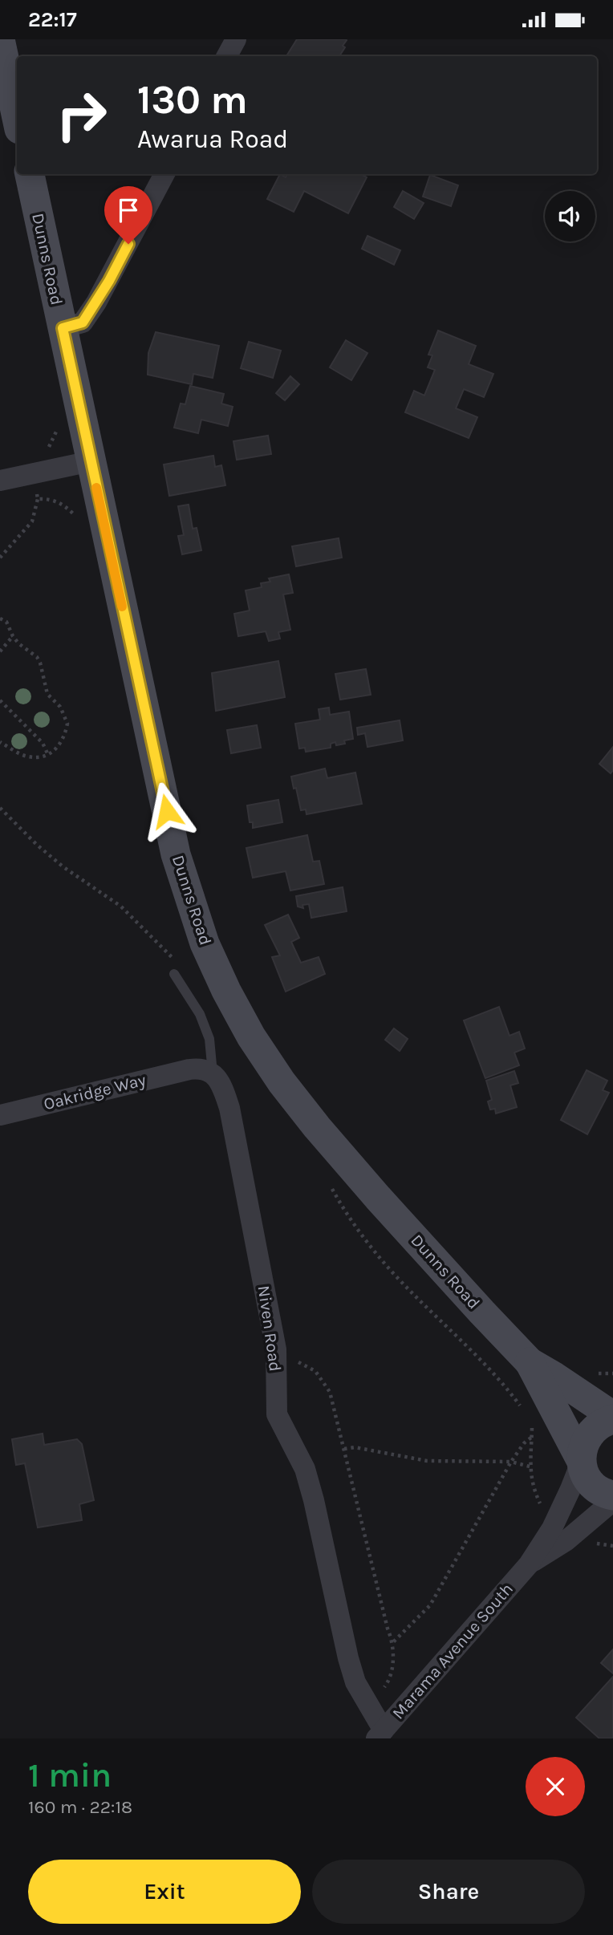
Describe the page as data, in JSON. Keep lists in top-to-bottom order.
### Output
{
  "streets": {
    "main road": ["Dunns Road"],
    "street": ["Oakridge Way", "Niven Road", "Marama Avenue South"]
  },
  "crossings": [
    ["Dunns Road", "Marama Avenue South"],
    ["Oakridge Way", "Niven Road"],
    ["Niven Road", "Marama Avenue South"]
  ],
  "page": {
    "status": "22:17",
    "turn": ["130 m", "Awarua Road"],
    "heading": ["1 min", "160 m · 22:18"],
    "buttons": ["Exit", "Share"]
  }
}
